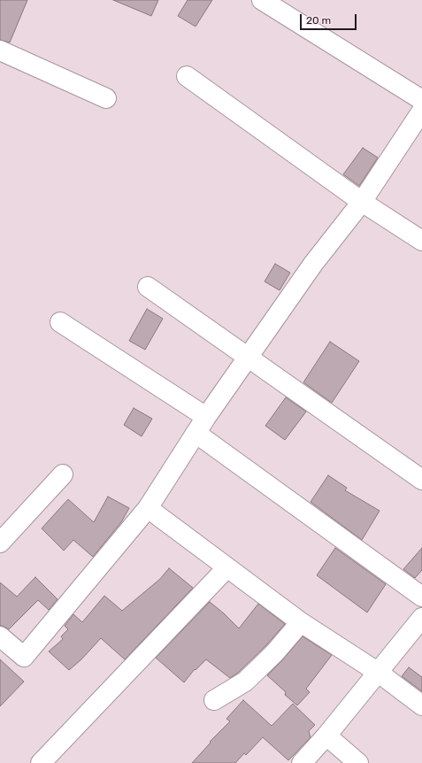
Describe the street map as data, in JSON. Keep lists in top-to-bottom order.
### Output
{
  "scale_bar": "20 m"
}
